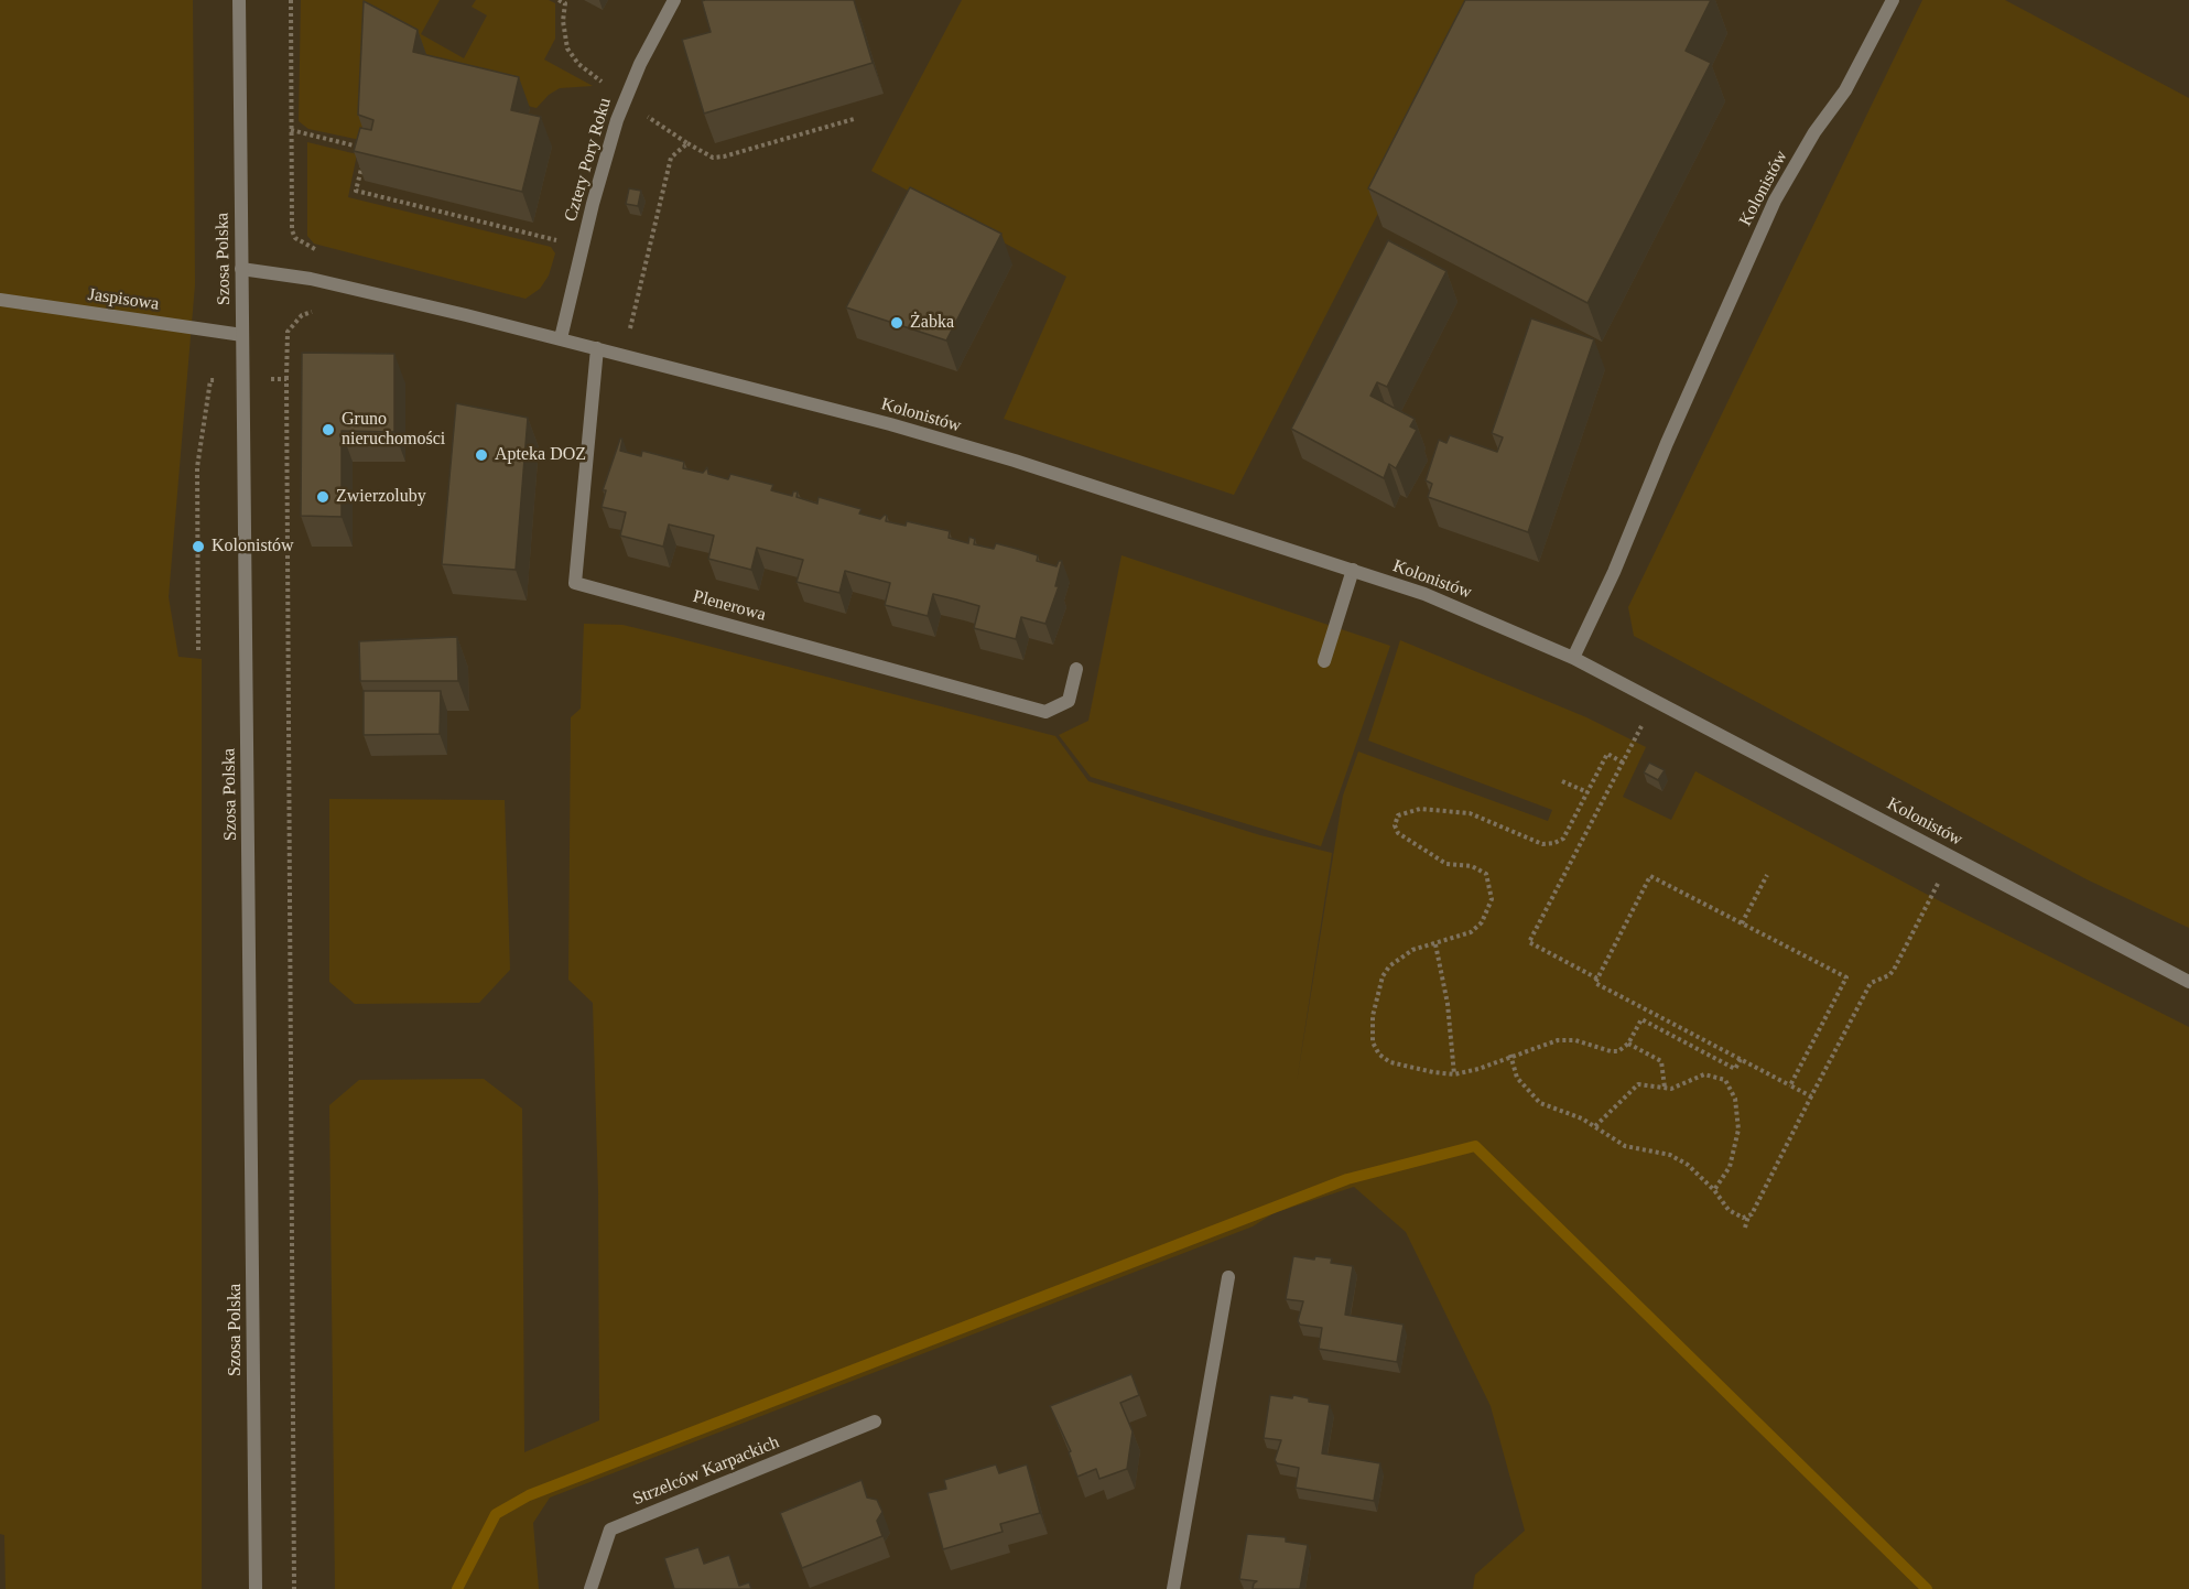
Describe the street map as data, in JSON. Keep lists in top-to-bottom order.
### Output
{
  "streets": {
    "street": [
      "Cztery Pory Roku",
      "Kolonistów",
      "Szosa Polska",
      "Jaspisowa",
      "Plenerowa",
      "Strzelców Karpackich"
    ]
  },
  "crossings": [
    ["Cztery Pory Roku", "Kolonistów"],
    ["Kolonistów", "Szosa Polska"],
    ["Kolonistów", "Plenerowa"],
    ["Szosa Polska", "Jaspisowa"]
  ],
  "places": [
    "Żabka",
    "Gruno nieruchomości",
    "Apteka DOZ",
    "Zwierzoluby",
    "Kolonistów"
  ]
}
